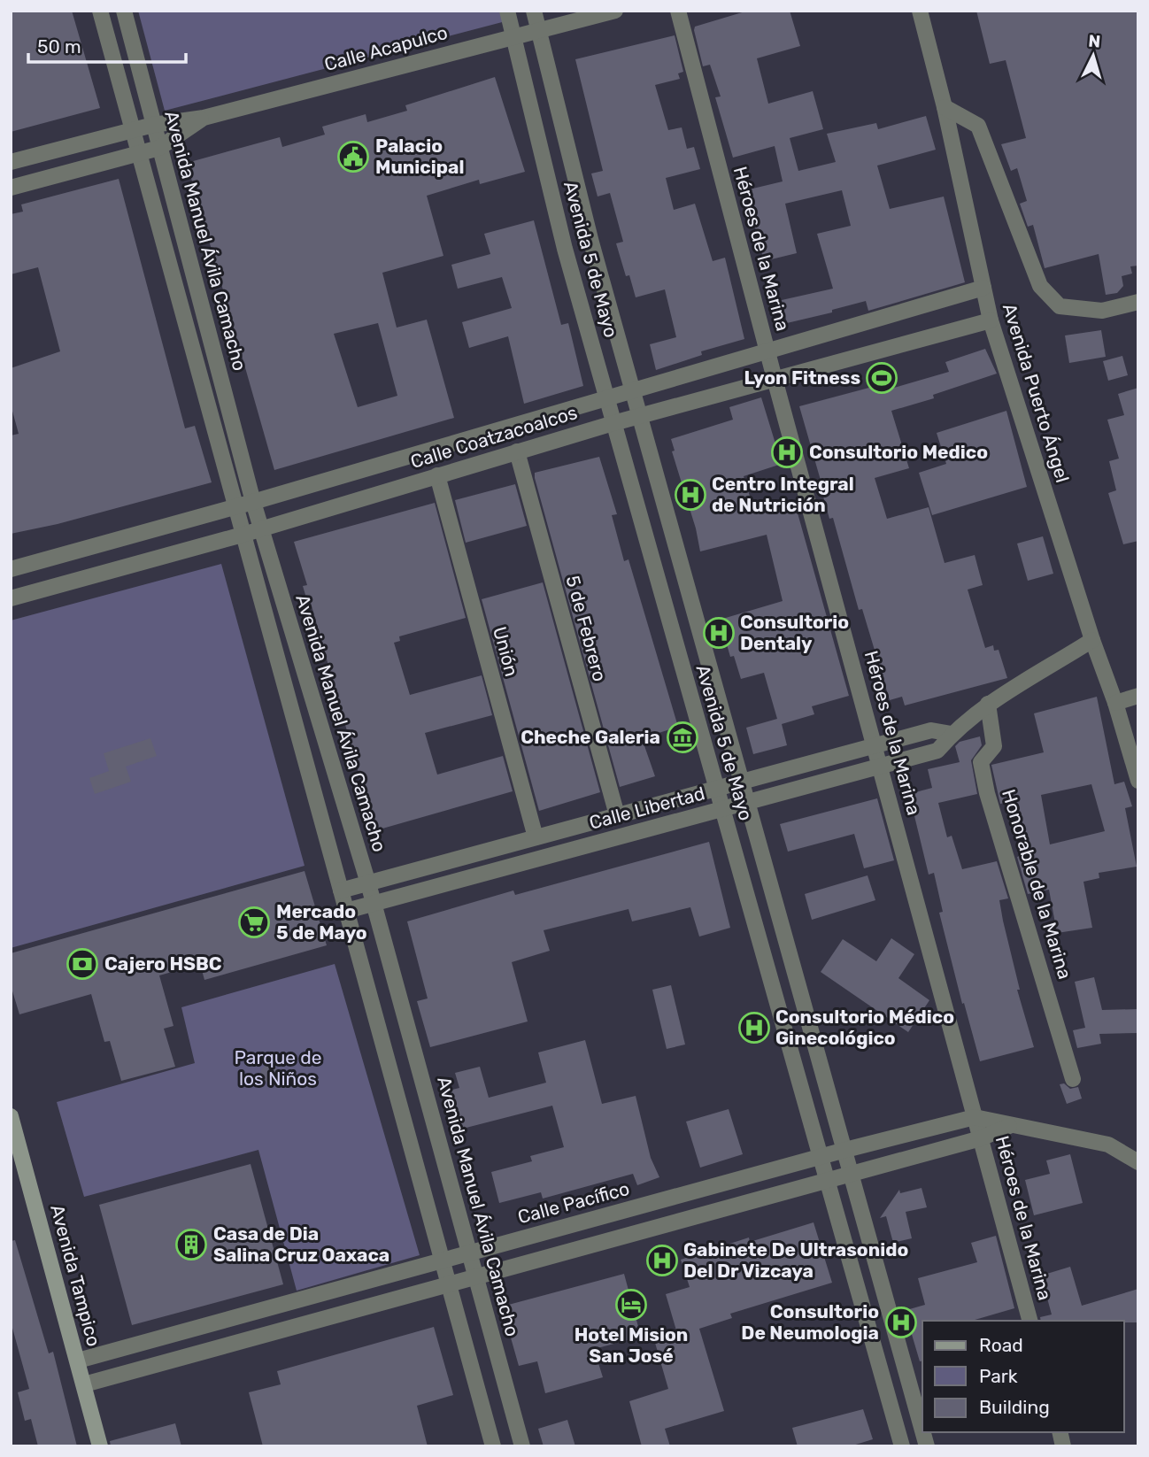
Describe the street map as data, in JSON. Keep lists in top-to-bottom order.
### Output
{
  "streets": {
    "main road": ["Avenida Tampico"],
    "street": [
      "Calle Acapulco",
      "Avenida Manuel Ávila Camacho",
      "Héroes de la Marina",
      "Avenida 5 de Mayo",
      "Avenida Puerto Ángel",
      "Calle Coatzacoalcos",
      "5 de Febrero",
      "Unión",
      "Calle Libertad",
      "Honorable de la Marina",
      "Calle Pacífico"
    ]
  },
  "crossings": [
    ["Calle Acapulco", "Avenida Manuel Ávila Camacho"],
    ["Calle Acapulco", "Avenida 5 de Mayo"],
    ["Avenida Manuel Ávila Camacho", "Calle Coatzacoalcos"],
    ["Avenida Manuel Ávila Camacho", "Calle Libertad"],
    ["Avenida Manuel Ávila Camacho", "Calle Pacífico"],
    ["Héroes de la Marina", "Calle Coatzacoalcos"],
    ["Héroes de la Marina", "Calle Libertad"],
    ["Héroes de la Marina", "Calle Pacífico"],
    ["Avenida 5 de Mayo", "Calle Coatzacoalcos"],
    ["Avenida 5 de Mayo", "Calle Libertad"],
    ["Avenida 5 de Mayo", "Calle Pacífico"],
    ["Avenida Puerto Ángel", "Calle Coatzacoalcos"],
    ["Avenida Puerto Ángel", "Calle Libertad"],
    ["Calle Coatzacoalcos", "5 de Febrero"],
    ["Calle Coatzacoalcos", "Unión"],
    ["5 de Febrero", "Calle Libertad"],
    ["Unión", "Calle Libertad"],
    ["Calle Libertad", "Honorable de la Marina"],
    ["Calle Pacífico", "Avenida Tampico"]
  ],
  "parks": ["Parque de los Niños"],
  "places": {
    "public building": ["Palacio Municipal"],
    "sports": ["Lyon Fitness"],
    "hospital": [
      "Consultorio Medico",
      "Centro Integral de Nutrición",
      "Consultorio Dentaly",
      "Consultorio Médico Ginecológico",
      "Gabinete De Ultrasonido Del Dr Vizcaya",
      "Consultorio De Neumologia"
    ],
    "museum": ["Cheche Galeria"],
    "supermarket": ["Mercado 5 de Mayo"],
    "bank": ["Cajero HSBC"],
    "building": ["Casa de Dia Salina Cruz Oaxaca"],
    "hotel": ["Hotel Mision San José"]
  },
  "legend": ["Road", "Park", "Building"],
  "scale_bar": "50 m",
  "north": "top"
}
